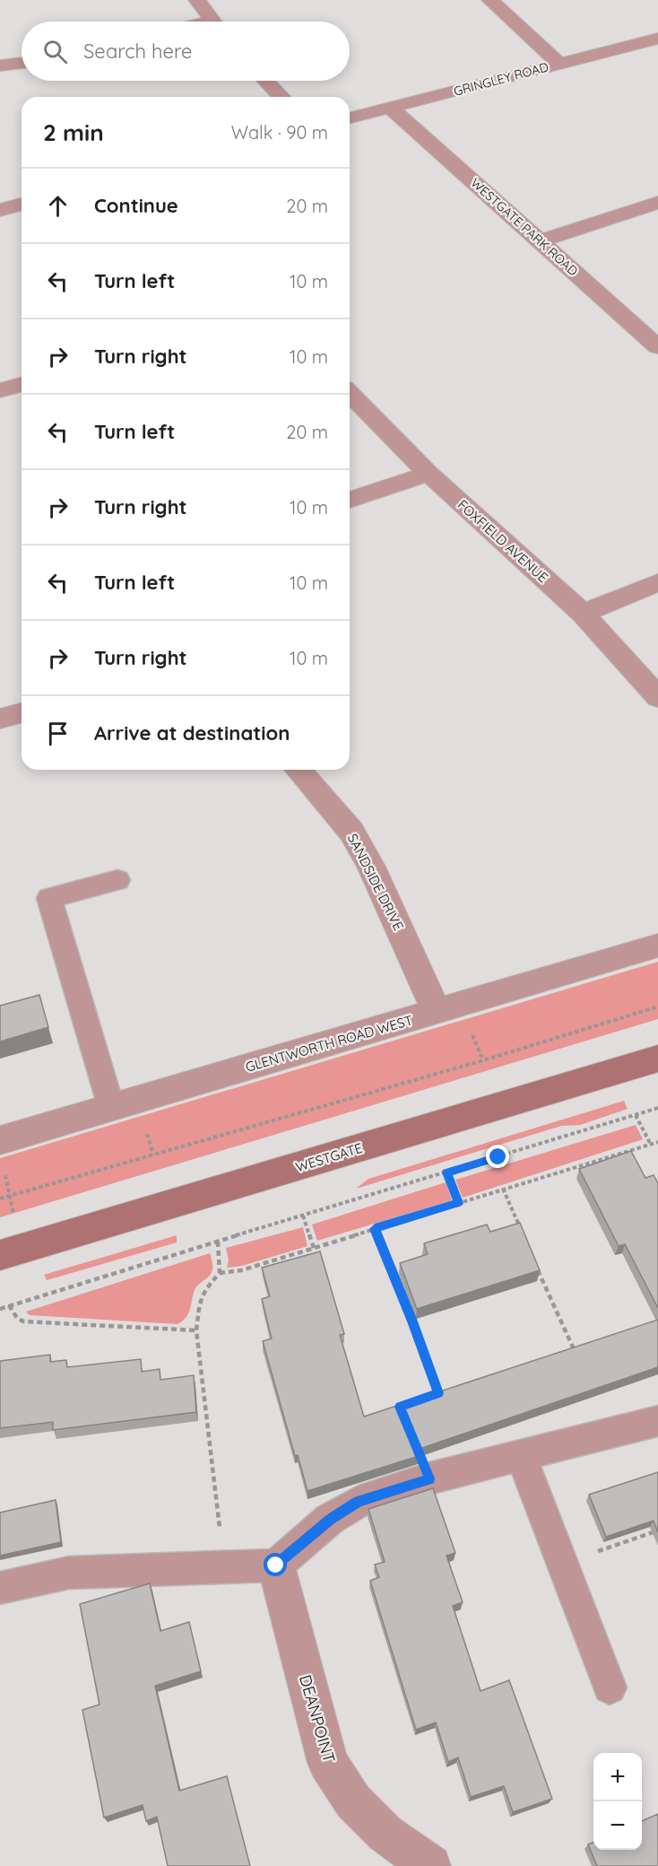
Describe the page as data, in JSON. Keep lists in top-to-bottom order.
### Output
{
  "streets": {
    "street": [
      "GRINGLEY ROAD",
      "WESTGATE PARK ROAD",
      "FOXFIELD AVENUE",
      "SANDSIDE DRIVE",
      "GLENTWORTH ROAD WEST",
      "WESTGATE",
      "DEANPOINT"
    ]
  },
  "crossings": [
    ["GRINGLEY ROAD", "WESTGATE PARK ROAD"],
    ["SANDSIDE DRIVE", "GLENTWORTH ROAD WEST"]
  ],
  "page": {
    "search": "Search here",
    "heading": ["2 min", "Walk · 90 m"],
    "list": [
      ["Continue", "20 m"],
      ["Turn left", "10 m"],
      ["Turn right", "10 m"],
      ["Turn left", "20 m"],
      ["Turn right", "10 m"],
      ["Turn left", "10 m"],
      ["Turn right", "10 m"],
      "Arrive at destination"
    ],
    "map_buttons": ["+", "−"]
  }
}
